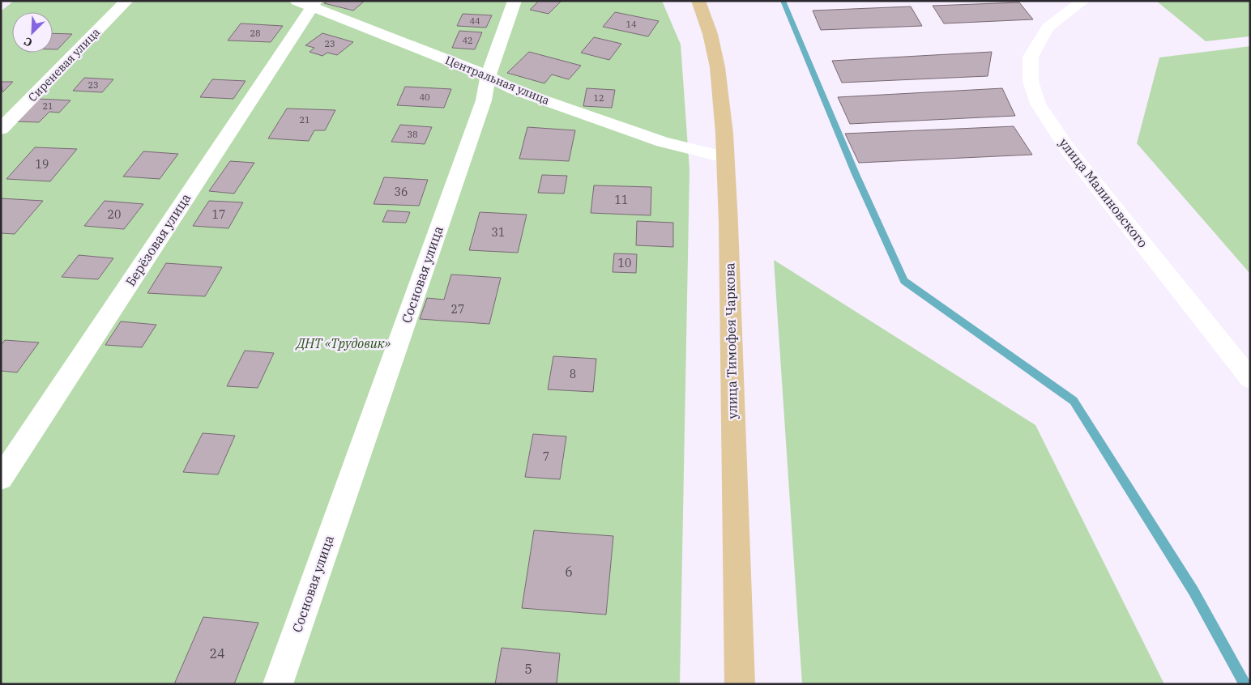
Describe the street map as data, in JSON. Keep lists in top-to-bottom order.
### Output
{
  "streets": {
    "main road": ["улица Тимофея Чаркова"],
    "street": [
      "Сиреневая улица",
      "Центральная улица",
      "улица Малиновского",
      "Берёзовая улица",
      "Сосновая улица"
    ]
  },
  "crossings": [
    ["Центральная улица", "Берёзовая улица"],
    ["Центральная улица", "Сосновая улица"],
    ["Центральная улица", "улица Тимофея Чаркова"]
  ],
  "parks": ["ДНТ «Трудовик»"],
  "house_numbers": [
    "44",
    "14",
    "28",
    "42",
    "23",
    "23",
    "40",
    "12",
    "21",
    "21",
    "38",
    "19",
    "36",
    "11",
    "20",
    "17",
    "31",
    "10",
    "27",
    "8",
    "7",
    "6",
    "24",
    "5"
  ],
  "north": "bottom left"
}
